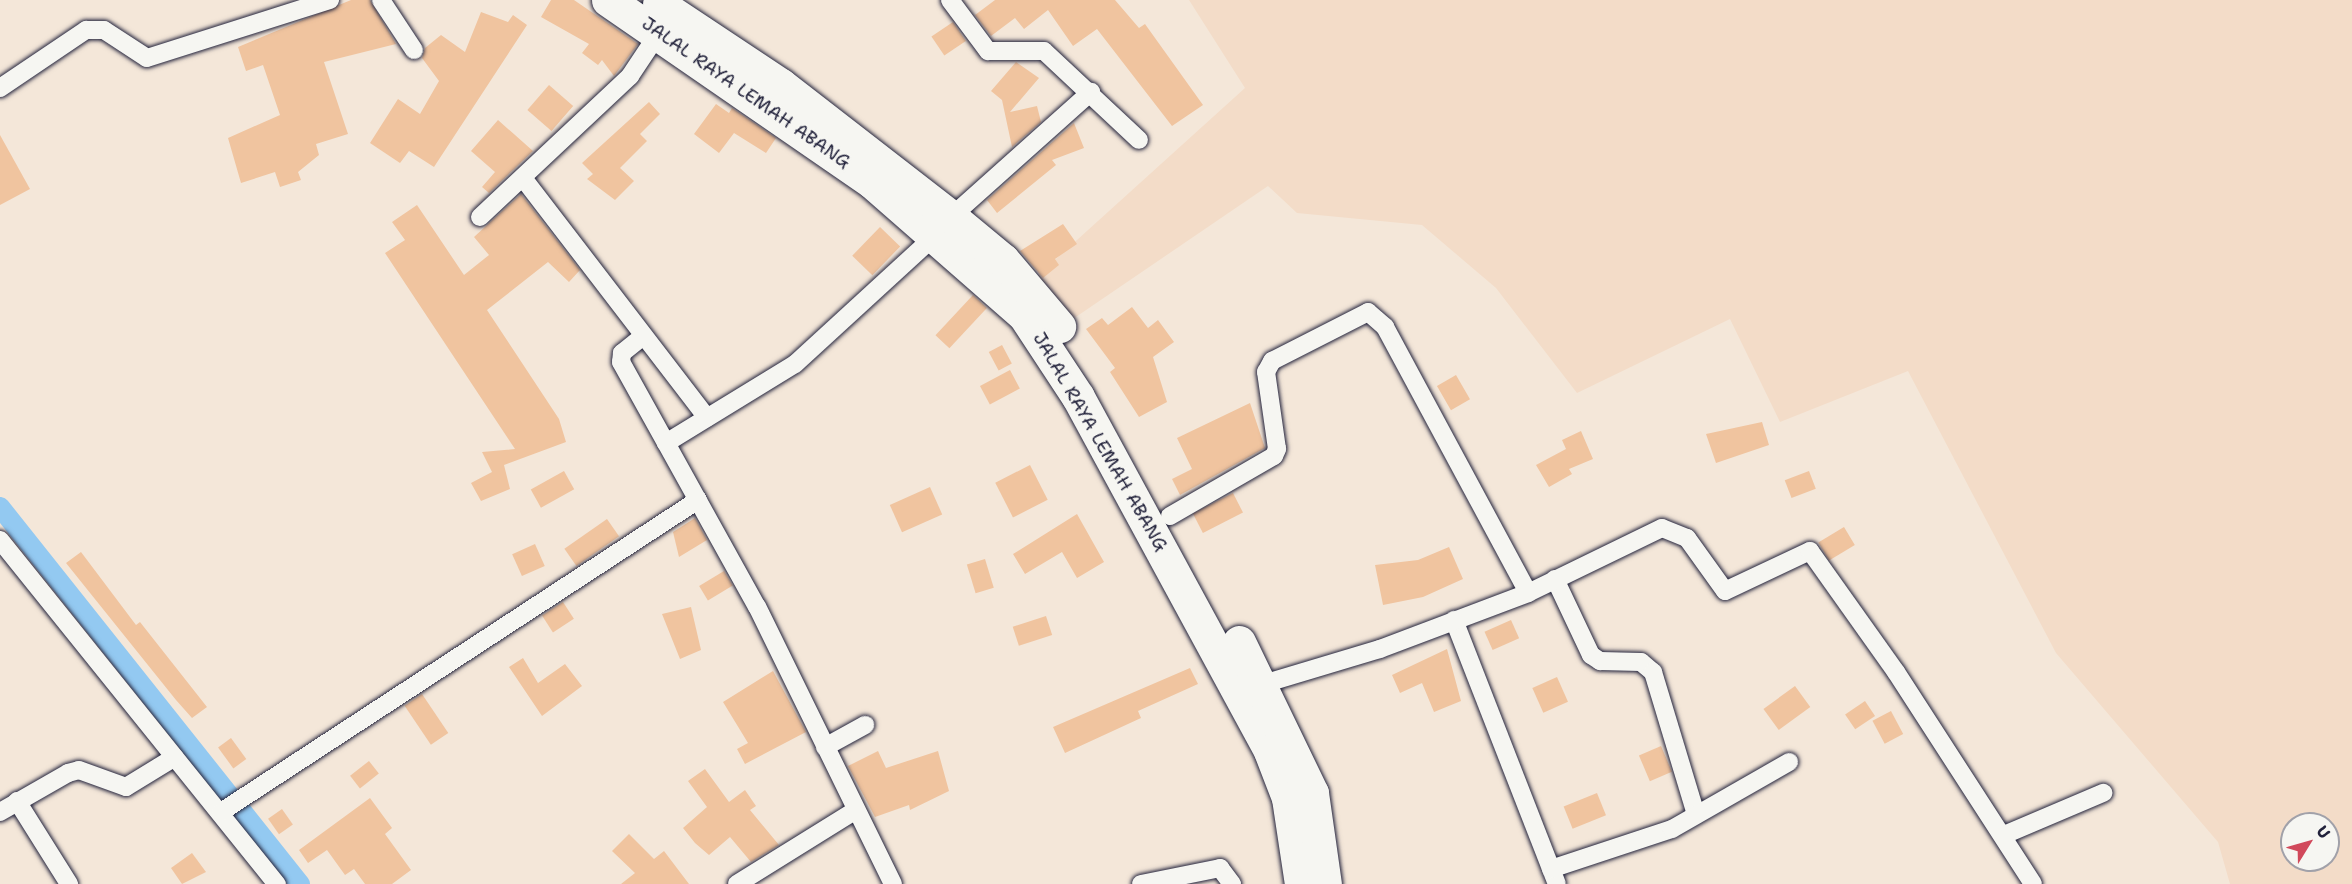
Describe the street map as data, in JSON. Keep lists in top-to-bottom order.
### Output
{
  "streets": {
    "highway": ["JALAL RAYA LEMAH ABANG"]
  },
  "north": "top right"
}
